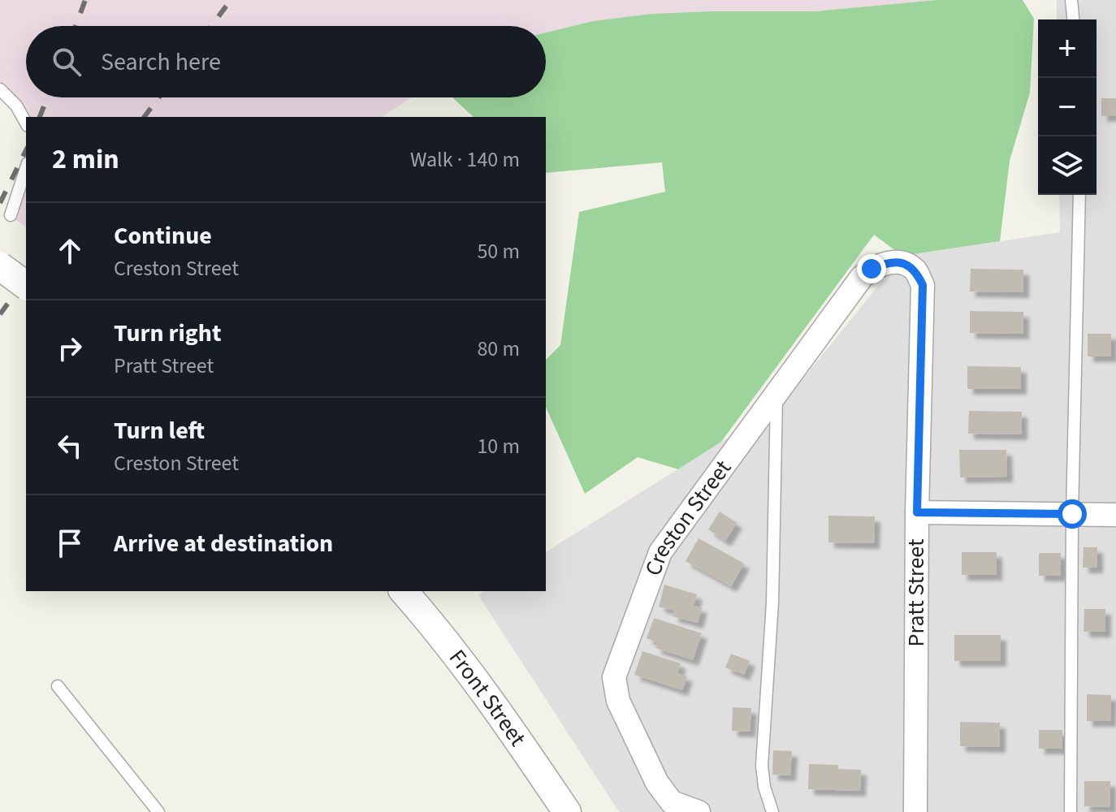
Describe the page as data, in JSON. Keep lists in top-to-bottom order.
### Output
{
  "streets": {
    "street": ["Creston Street", "Pratt Street", "Front Street"]
  },
  "crossings": [
    ["Creston Street", "Pratt Street"]
  ],
  "page": {
    "map_buttons": ["+", "−"],
    "search": "Search here",
    "heading": ["2 min", "Walk · 140 m"],
    "list": [
      ["Continue", "Creston Street", "50 m"],
      ["Turn right", "Pratt Street", "80 m"],
      ["Turn left", "Creston Street", "10 m"],
      "Arrive at destination"
    ]
  }
}
